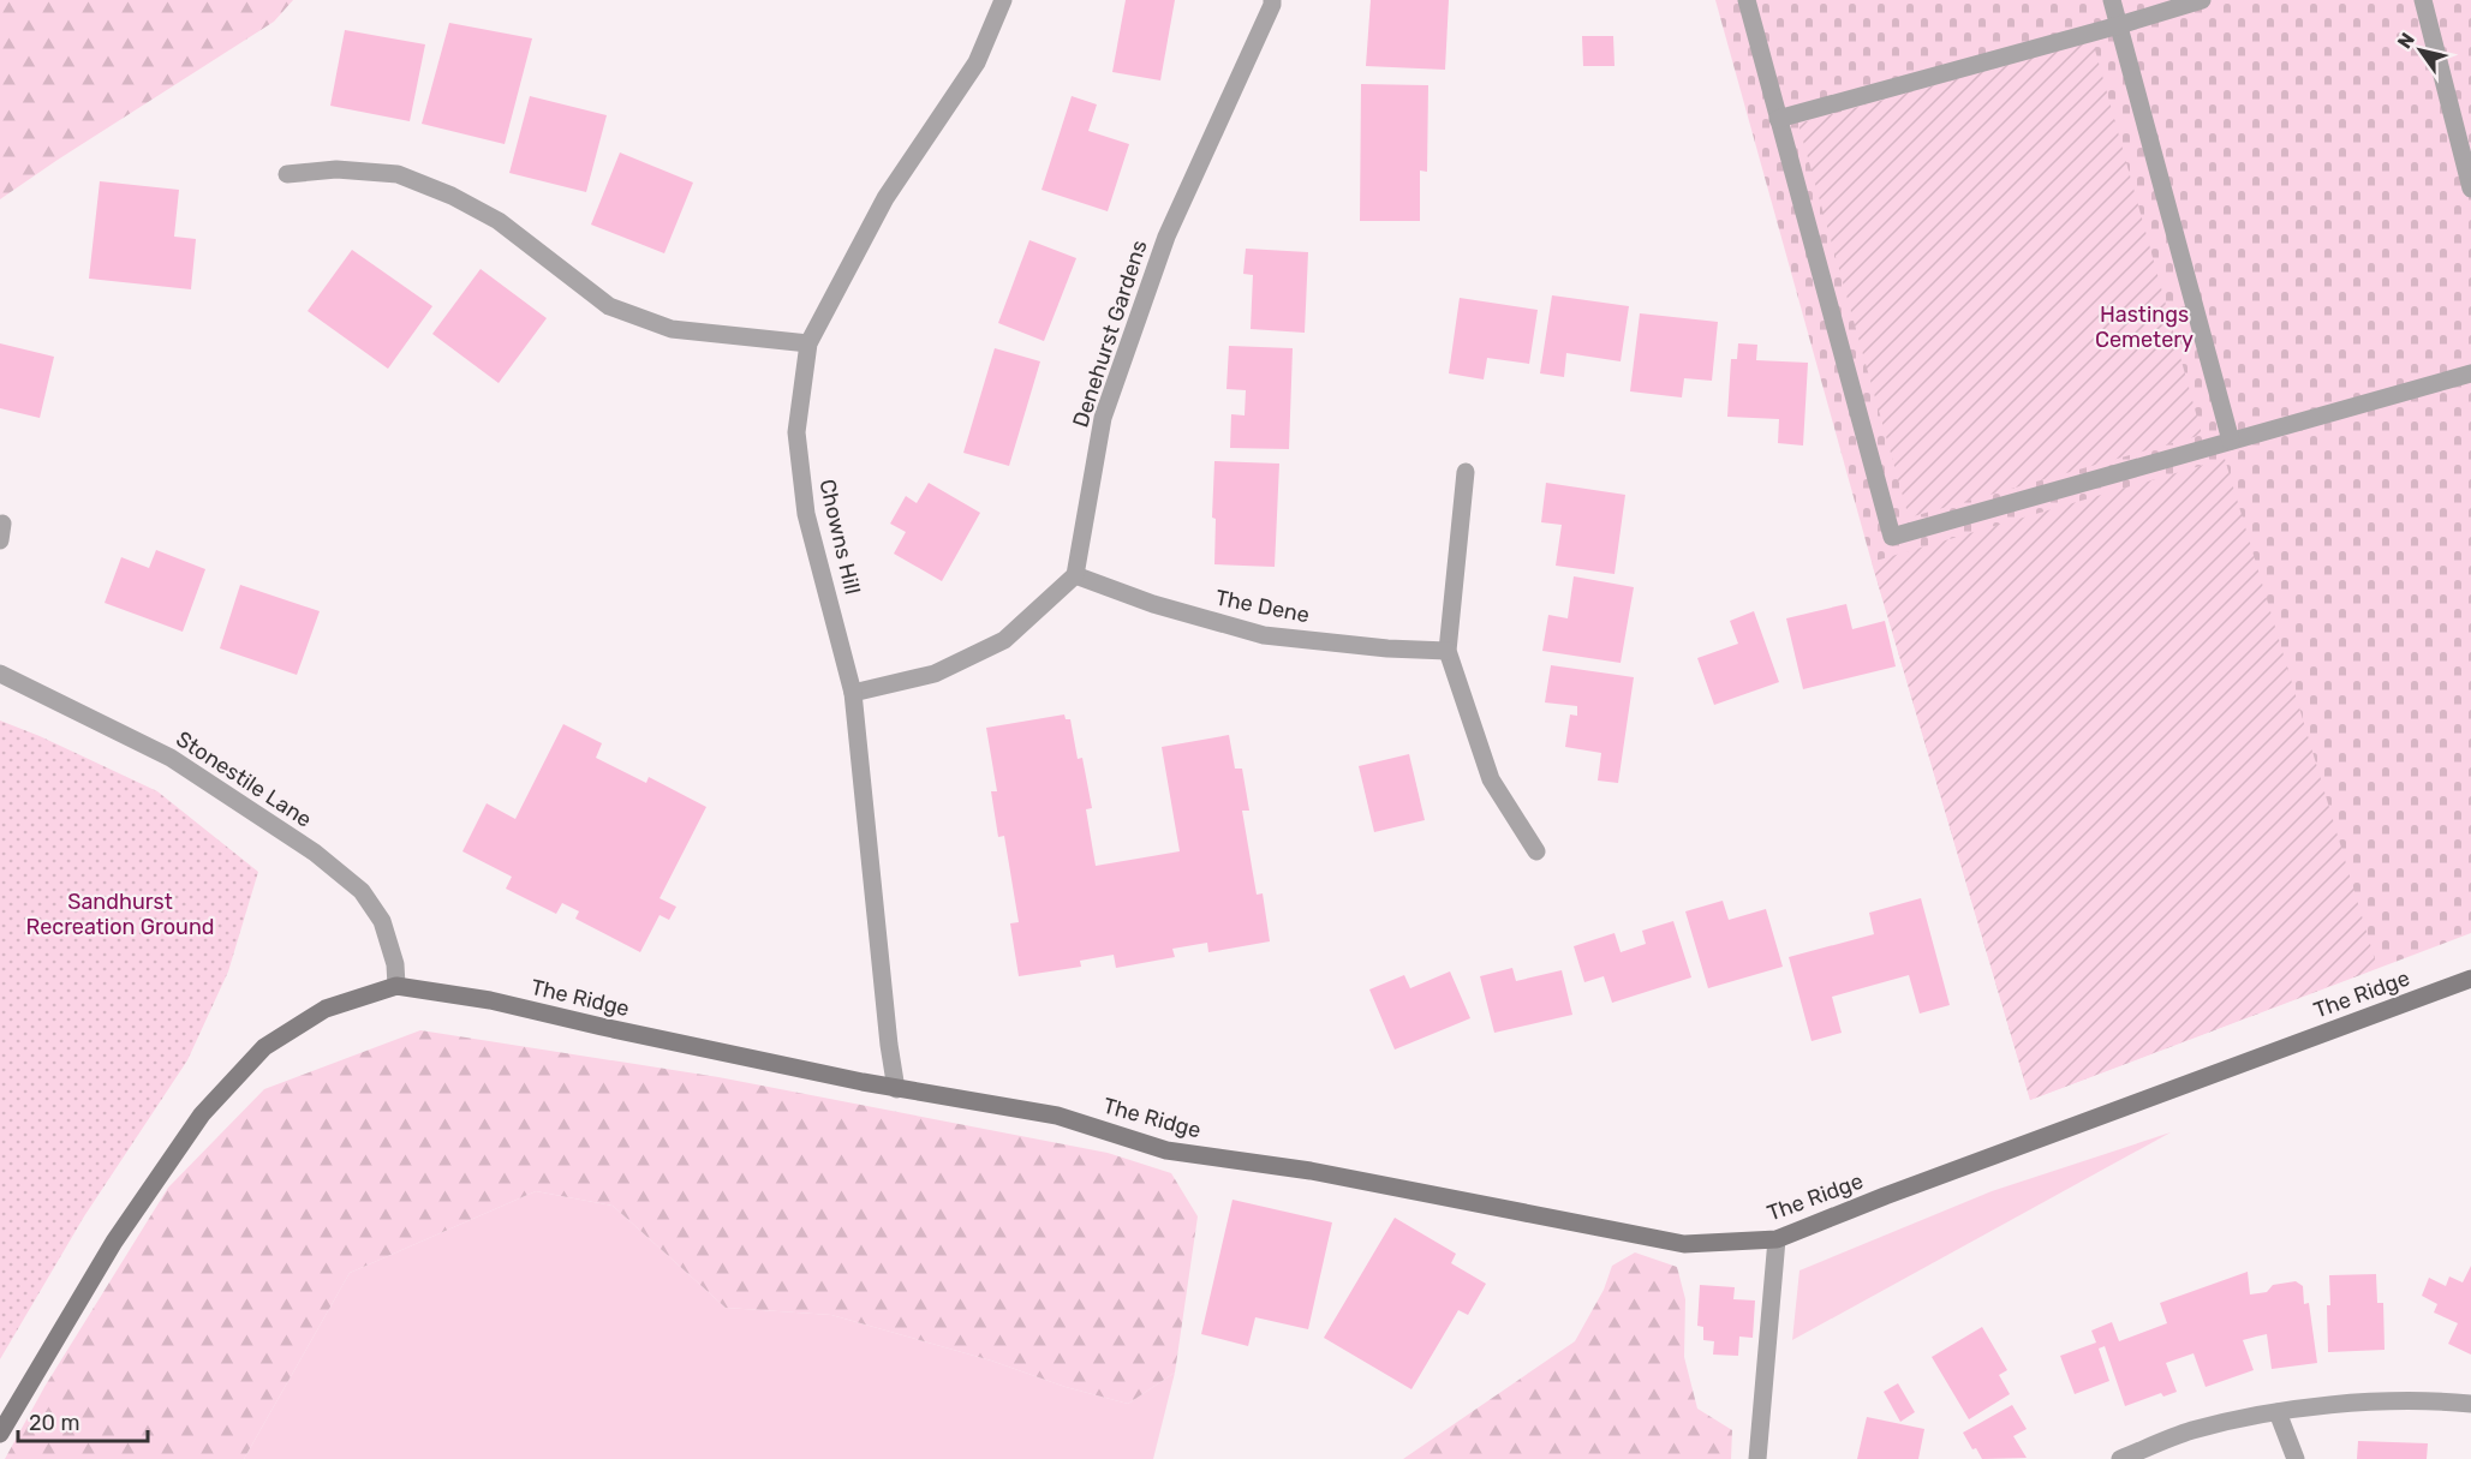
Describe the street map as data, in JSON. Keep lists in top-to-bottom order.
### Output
{
  "streets": {
    "main road": ["The Ridge"],
    "street": [
      "Denehurst Gardens",
      "Chowns Hill",
      "The Dene",
      "Stonestile Lane"
    ]
  },
  "crossings": [
    ["Denehurst Gardens", "The Dene"],
    ["Chowns Hill", "The Ridge"],
    ["Stonestile Lane", "The Ridge"]
  ],
  "parks": ["Hastings Cemetery", "Sandhurst Recreation Ground"],
  "scale_bar": "20 m",
  "north": "top left"
}
